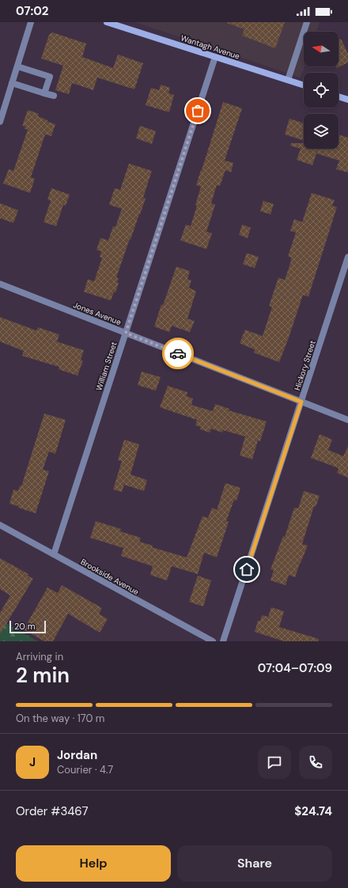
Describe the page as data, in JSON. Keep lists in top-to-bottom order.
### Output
{
  "streets": {
    "main road": ["Wantagh Avenue"],
    "street": [
      "Jones Avenue",
      "Hickory Street",
      "William Street",
      "Brookside Avenue"
    ]
  },
  "crossings": [
    ["Wantagh Avenue", "William Street"],
    ["Jones Avenue", "Hickory Street"],
    ["Jones Avenue", "William Street"],
    ["William Street", "Brookside Avenue"]
  ],
  "scale_bar": "20 m",
  "north": "left",
  "page": {
    "status": "07:02",
    "scale": "20 m",
    "heading": ["2 min", "Arriving in", "07:04–07:09"],
    "panel": [
      "Jordan",
      "Courier · 4.7",
      "Order #3467",
      "$24.74"
    ],
    "bar": "On the way · 170 m",
    "round": "J",
    "buttons": ["Help", "Share"]
  }
}
